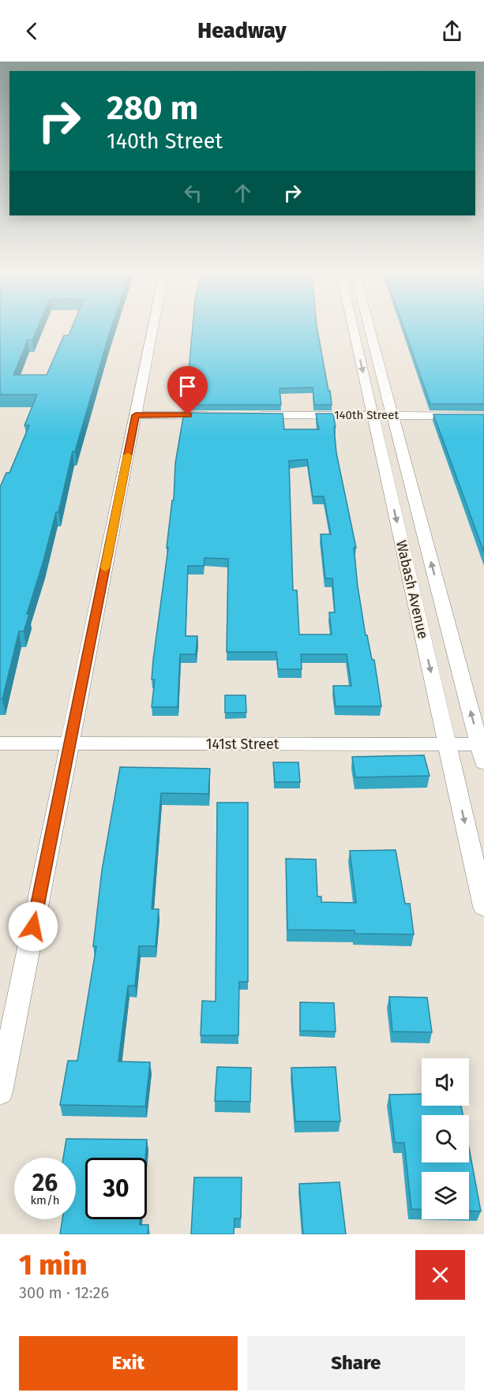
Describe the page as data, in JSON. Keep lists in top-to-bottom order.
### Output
{
  "streets": {
    "street": ["140th Street", "Wabash Avenue", "141st Street"]
  },
  "crossings": [
    ["140th Street", "Wabash Avenue"],
    ["Wabash Avenue", "141st Street"]
  ],
  "page": {
    "header": "Headway",
    "turn": ["280 m", "140th Street"],
    "speed": "26 km/h",
    "limit": "30",
    "heading": ["1 min", "300 m · 12:26"],
    "buttons": ["Exit", "Share"]
  }
}
